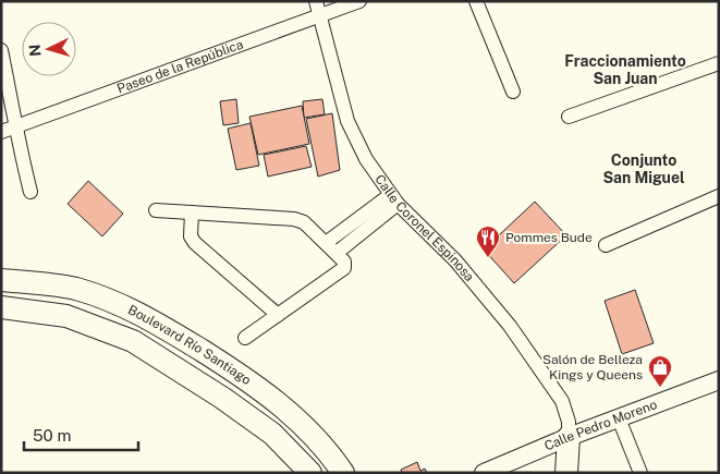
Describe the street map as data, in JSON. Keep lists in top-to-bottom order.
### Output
{
  "streets": {
    "main road": ["Boulevard Río Santiago"],
    "street": ["Paseo de la República", "Calle Coronel Espinosa", "Calle Pedro Moreno"]
  },
  "crossings": [
    ["Paseo de la República", "Calle Coronel Espinosa"],
    ["Calle Coronel Espinosa", "Calle Pedro Moreno"]
  ],
  "districts": ["Fraccionamiento San Juan", "Conjunto San Miguel"],
  "places": {
    "restaurant": ["Pommes Bude"],
    "shop": ["Salón de Belleza Kings y Queens"]
  },
  "scale_bar": "50 m",
  "north": "left"
}
